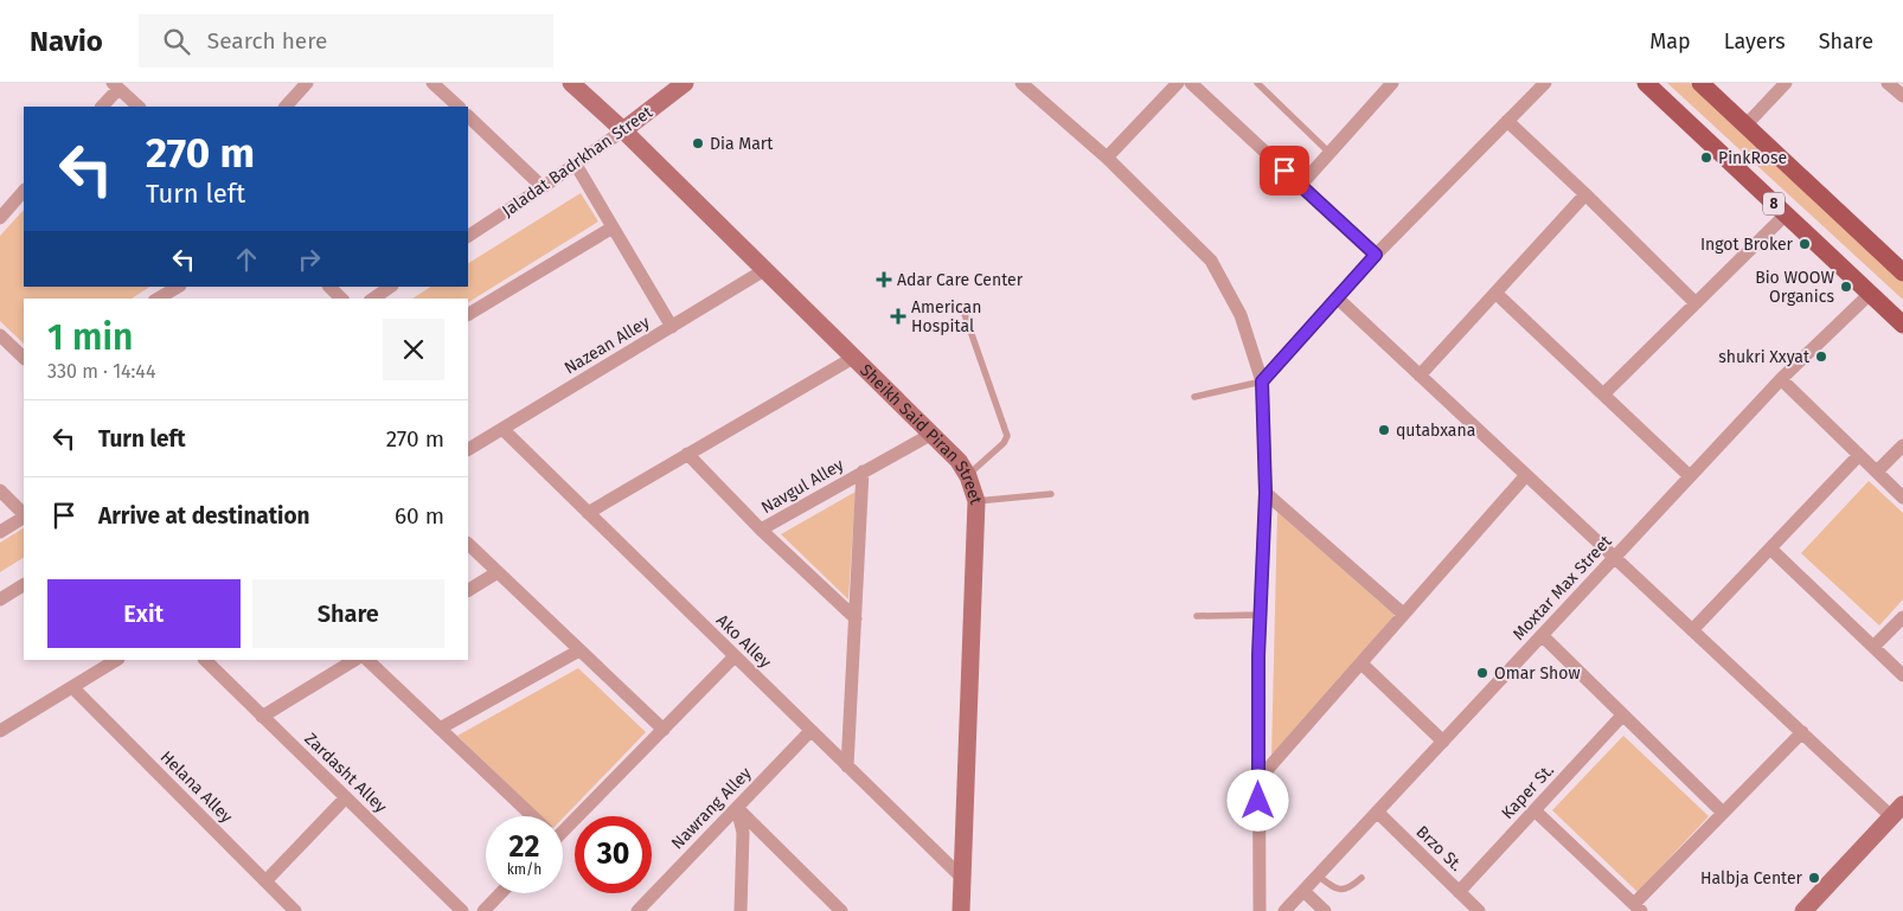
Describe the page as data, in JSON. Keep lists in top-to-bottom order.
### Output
{
  "streets": {
    "main road": ["8"],
    "street": [
      "Jaladat Badrkhan Street",
      "Nazean Alley",
      "Sheikh Said Piran Street",
      "Navgul Alley",
      "Moxtar Max Street",
      "Ako Alley",
      "Zardasht Alley",
      "Helana Alley",
      "Kaper St.",
      "Nawrang Alley",
      "Brzo St."
    ]
  },
  "crossings": [
    ["Jaladat Badrkhan Street", "Sheikh Said Piran Street"],
    ["8", "Moxtar Max Street"],
    ["Nazean Alley", "Sheikh Said Piran Street"],
    ["Nazean Alley", "Ako Alley"],
    ["Sheikh Said Piran Street", "Navgul Alley"],
    ["Sheikh Said Piran Street", "Ako Alley"],
    ["Moxtar Max Street", "Brzo St."],
    ["Ako Alley", "Nawrang Alley"],
    ["Kaper St.", "Brzo St."]
  ],
  "places": {
    "other": [
      "Dia Mart",
      "PinkRose",
      "Ingot Broker",
      "Bio WOOW Organics",
      "shukri Xxyat",
      "qutabxana",
      "Omar Show",
      "Halbja Center"
    ],
    "health": ["Adar Care Center", "American Hospital"]
  },
  "page": {
    "header": "Navio",
    "search": "Search here",
    "nav": ["Map", "Layers", "Share"],
    "turn": ["270 m", "Turn left"],
    "heading": ["1 min", "330 m · 14:44"],
    "list": [
      {
        "name": "Turn left",
        "value": "270 m"
      },
      {
        "name": "Arrive at destination",
        "value": "60 m"
      }
    ],
    "buttons": ["Exit", "Share"],
    "speed": "22 km/h",
    "limit": "30"
  }
}
